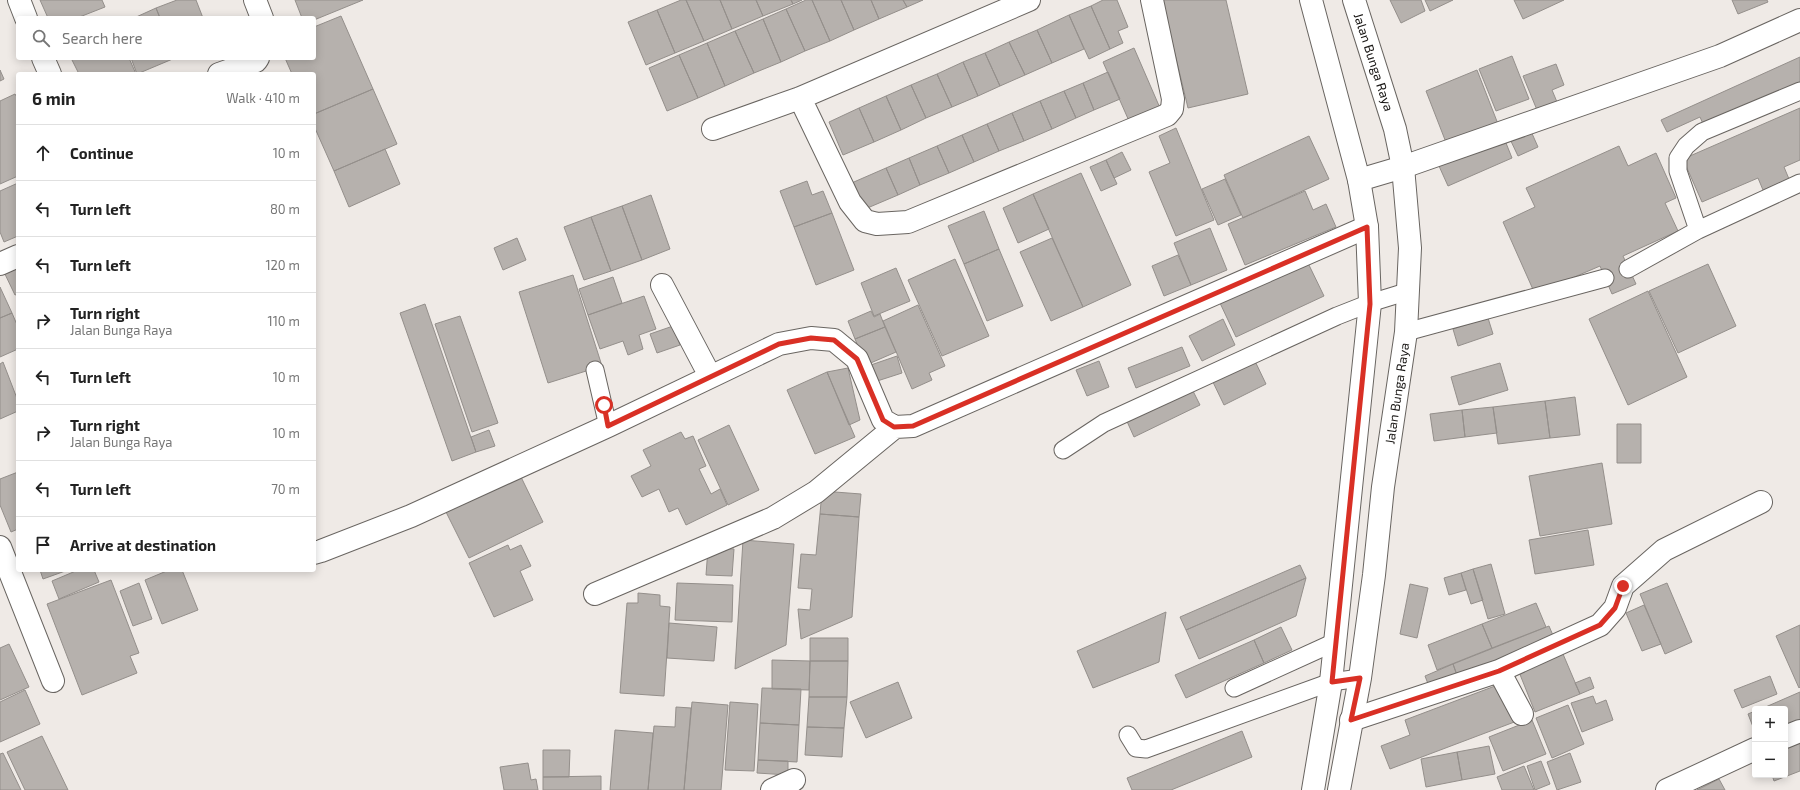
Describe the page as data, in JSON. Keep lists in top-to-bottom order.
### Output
{
  "streets": {
    "street": ["Jalan Bunga Raya"]
  },
  "page": {
    "search": "Search here",
    "heading": ["6 min", "Walk · 410 m"],
    "list": [
      ["Continue", "10 m"],
      ["Turn left", "80 m"],
      ["Turn left", "120 m"],
      ["Turn right", "Jalan Bunga Raya", "110 m"],
      ["Turn left", "10 m"],
      ["Turn right", "Jalan Bunga Raya", "10 m"],
      ["Turn left", "70 m"],
      "Arrive at destination"
    ],
    "map_buttons": ["+", "−"]
  }
}
